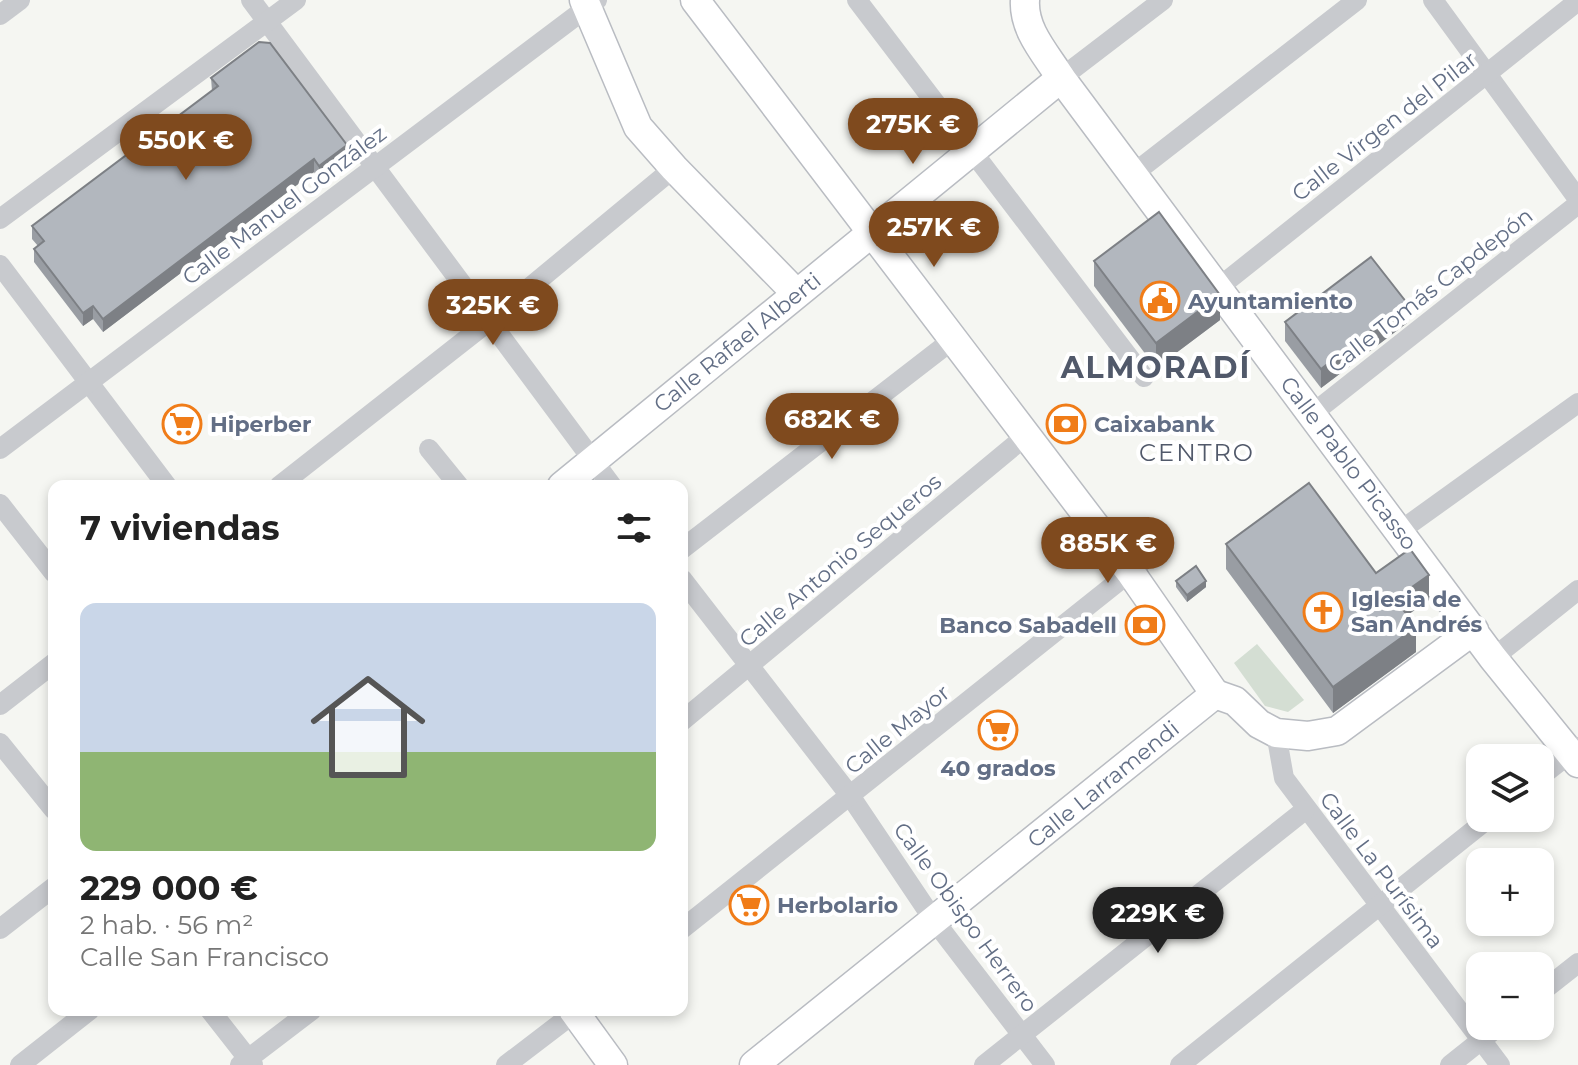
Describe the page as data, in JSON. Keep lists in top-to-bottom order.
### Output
{
  "streets": {
    "main road": ["Calle Rafael Alberti", "Calle Pablo Picasso", "Calle Larramendi"],
    "street": [
      "Calle Virgen del Pilar",
      "Calle Manuel González",
      "Calle Tomás Capdepón",
      "Calle Antonio Sequeros",
      "Calle Mayor",
      "Calle La Purísima",
      "Calle Obispo Herrero"
    ]
  },
  "crossings": [
    ["Calle Virgen del Pilar", "Calle Pablo Picasso"],
    ["Calle Tomás Capdepón", "Calle Pablo Picasso"],
    ["Calle Rafael Alberti", "Calle Pablo Picasso"],
    ["Calle Antonio Sequeros", "Calle Obispo Herrero"],
    ["Calle Mayor", "Calle Obispo Herrero"],
    ["Calle Larramendi", "Calle Obispo Herrero"]
  ],
  "districts": ["ALMORADÍ", "CENTRO"],
  "places": {
    "public building": ["Ayuntamiento"],
    "supermarket": ["Hiperber", "40 grados", "Herbolario"],
    "bank": ["Caixabank", "Banco Sabadell"],
    "church": ["Iglesia de San Andrés"]
  },
  "page": {
    "price": [
      "275K €",
      "550K €",
      "257K €",
      "325K €",
      "682K €",
      "885K €",
      "229K €"
    ],
    "heading": "7 viviendas",
    "list": [
      {
        "name": "229 000 €",
        "note": "2 hab. · 56 m² · Calle San Francisco"
      }
    ],
    "map_buttons": ["+", "−"]
  }
}
